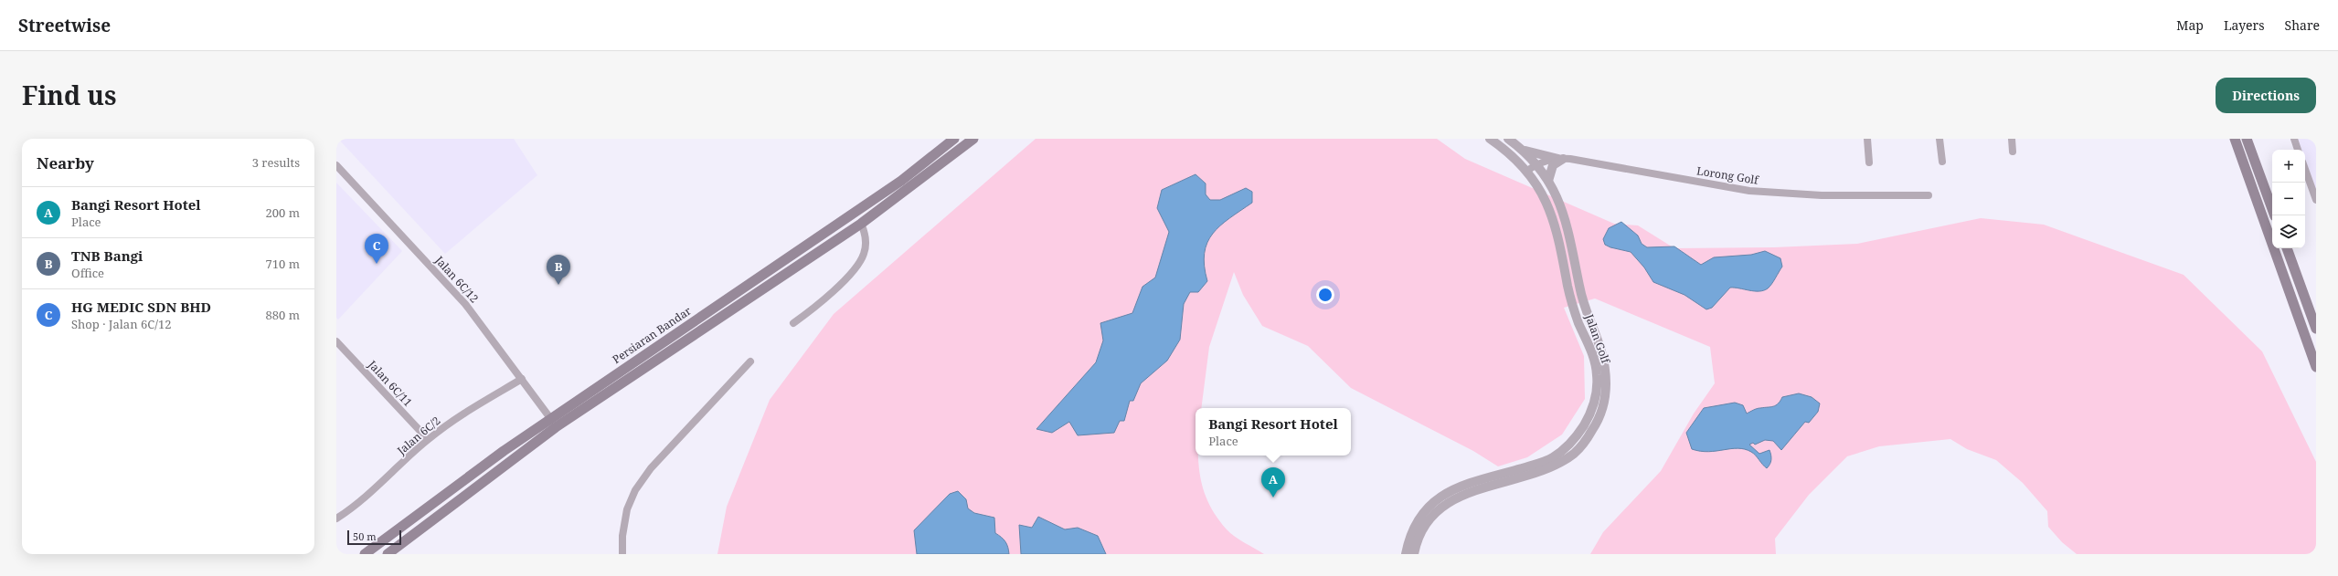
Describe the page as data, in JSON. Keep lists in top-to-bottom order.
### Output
{
  "streets": {
    "main road": ["Persiaran Bandar"],
    "street": [
      "Lorong Golf",
      "Jalan 6C/12",
      "Jalan Golf",
      "Jalan 6C/11",
      "Jalan 6C/2"
    ]
  },
  "crossings": [
    ["Lorong Golf", "Jalan Golf"],
    ["Jalan 6C/12", "Persiaran Bandar"],
    ["Jalan 6C/12", "Jalan 6C/2"],
    ["Jalan 6C/11", "Jalan 6C/2"]
  ],
  "scale_bar": "50 m",
  "page": {
    "header": "Streetwise",
    "nav": ["Map", "Layers", "Share"],
    "title": "Find us",
    "buttons": "Directions",
    "heading": ["Nearby", "3 results"],
    "map_buttons": ["+", "−"],
    "list": [
      {
        "mark": "A",
        "name": "Bangi Resort Hotel",
        "note": "Place",
        "value": "200 m"
      },
      {
        "mark": "B",
        "name": "TNB Bangi",
        "note": "Office",
        "value": "710 m"
      },
      {
        "mark": "C",
        "name": "HG MEDIC SDN BHD",
        "note": "Shop · Jalan 6C/12",
        "value": "880 m"
      }
    ],
    "pins": ["C", "B", "A"],
    "popup": ["Bangi Resort Hotel", "Place"],
    "scale": "50 m"
  }
}
